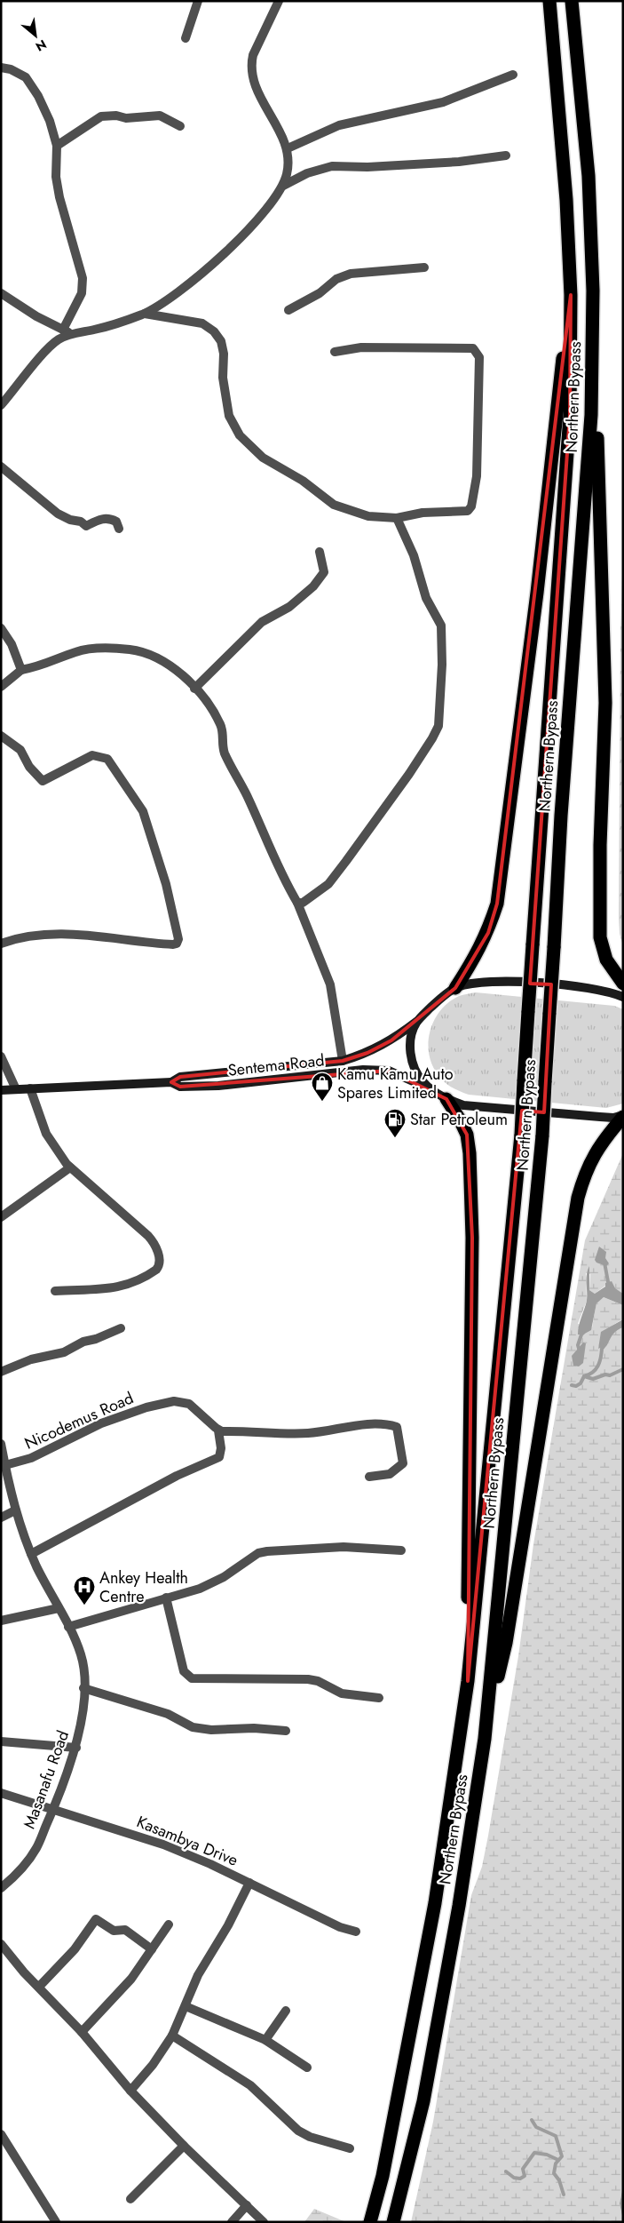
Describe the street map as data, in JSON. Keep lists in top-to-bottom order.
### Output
{
  "streets": {
    "highway": ["Northern Bypass"],
    "main road": ["Sentema Road"],
    "street": ["Nicodemus Road", "Masanafu Road", "Kasambya Drive"]
  },
  "crossings": [
    ["Nicodemus Road", "Masanafu Road"],
    ["Masanafu Road", "Kasambya Drive"]
  ],
  "places": {
    "shop": ["Kamu Kamu Auto Spares Limited"],
    "fuel station": ["Star Petroleum"],
    "hospital": ["Ankey Health Centre"]
  },
  "north": "bottom right"
}
